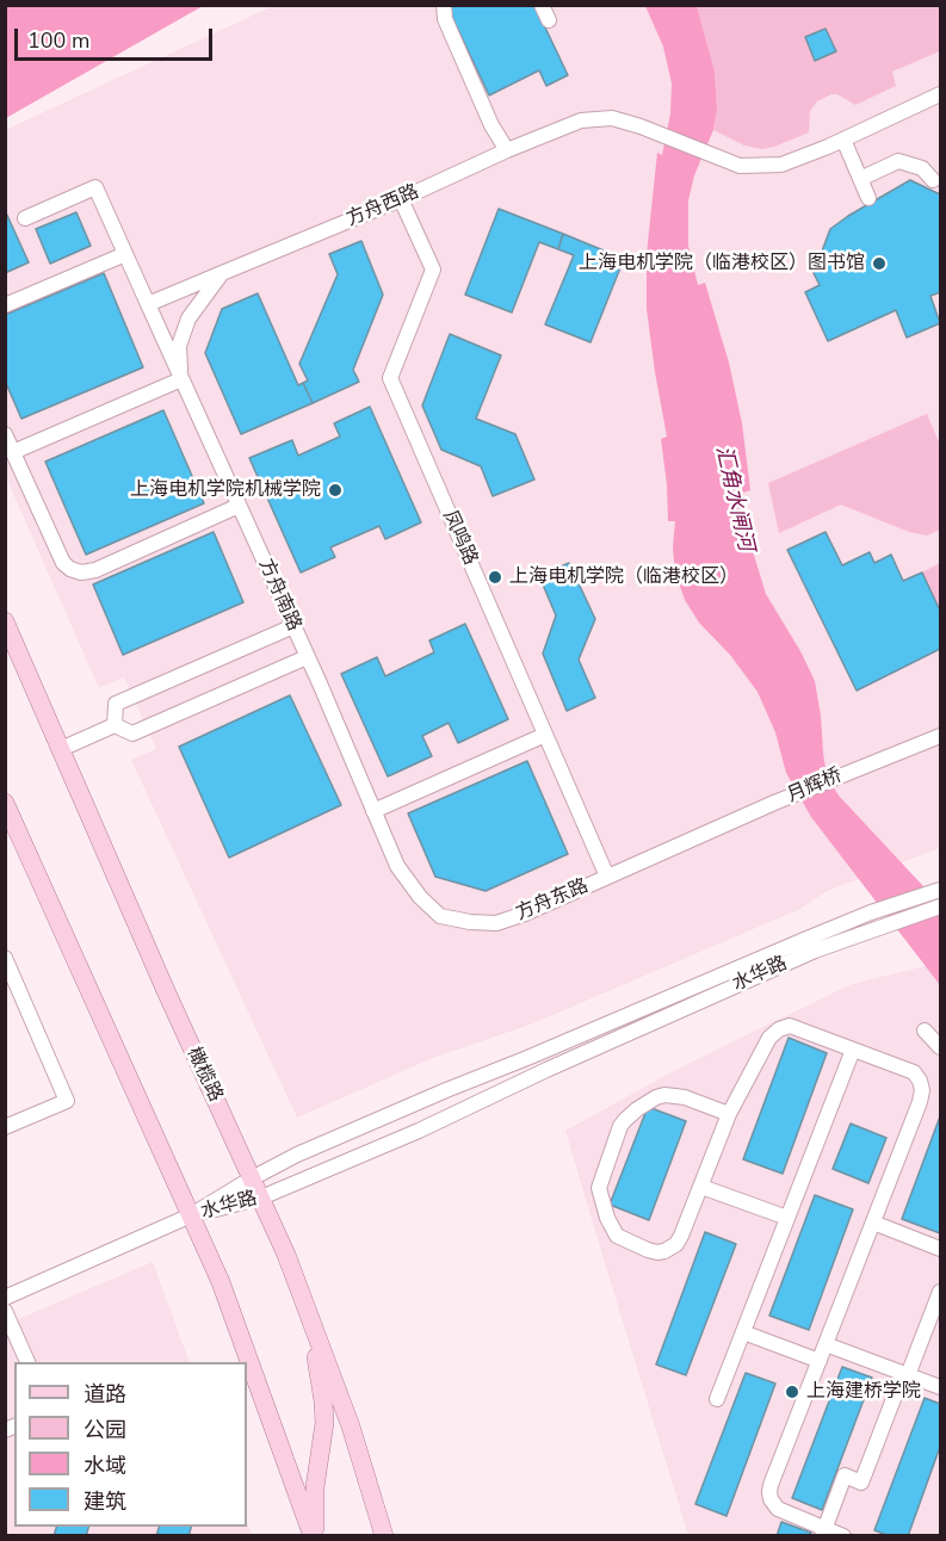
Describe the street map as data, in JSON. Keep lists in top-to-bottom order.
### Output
{
  "streets": {
    "main road": ["橄榄路"],
    "street": [
      "方舟西路",
      "凤鸣路",
      "方舟南路",
      "月辉桥",
      "方舟东路",
      "水华路"
    ]
  },
  "crossings": [
    ["方舟西路", "凤鸣路"],
    ["方舟西路", "方舟南路"],
    ["凤鸣路", "方舟东路"],
    ["方舟南路", "方舟东路"],
    ["月辉桥", "方舟东路"],
    ["水华路", "橄榄路"]
  ],
  "water": ["汇角水闸河"],
  "places": [
    "上海电机学院（临港校区）图书馆",
    "上海电机学院机械学院",
    "上海电机学院（临港校区）",
    "上海建桥学院"
  ],
  "legend": [
    "道路",
    "公园",
    "水域",
    "建筑"
  ],
  "scale_bar": "100 m"
}
